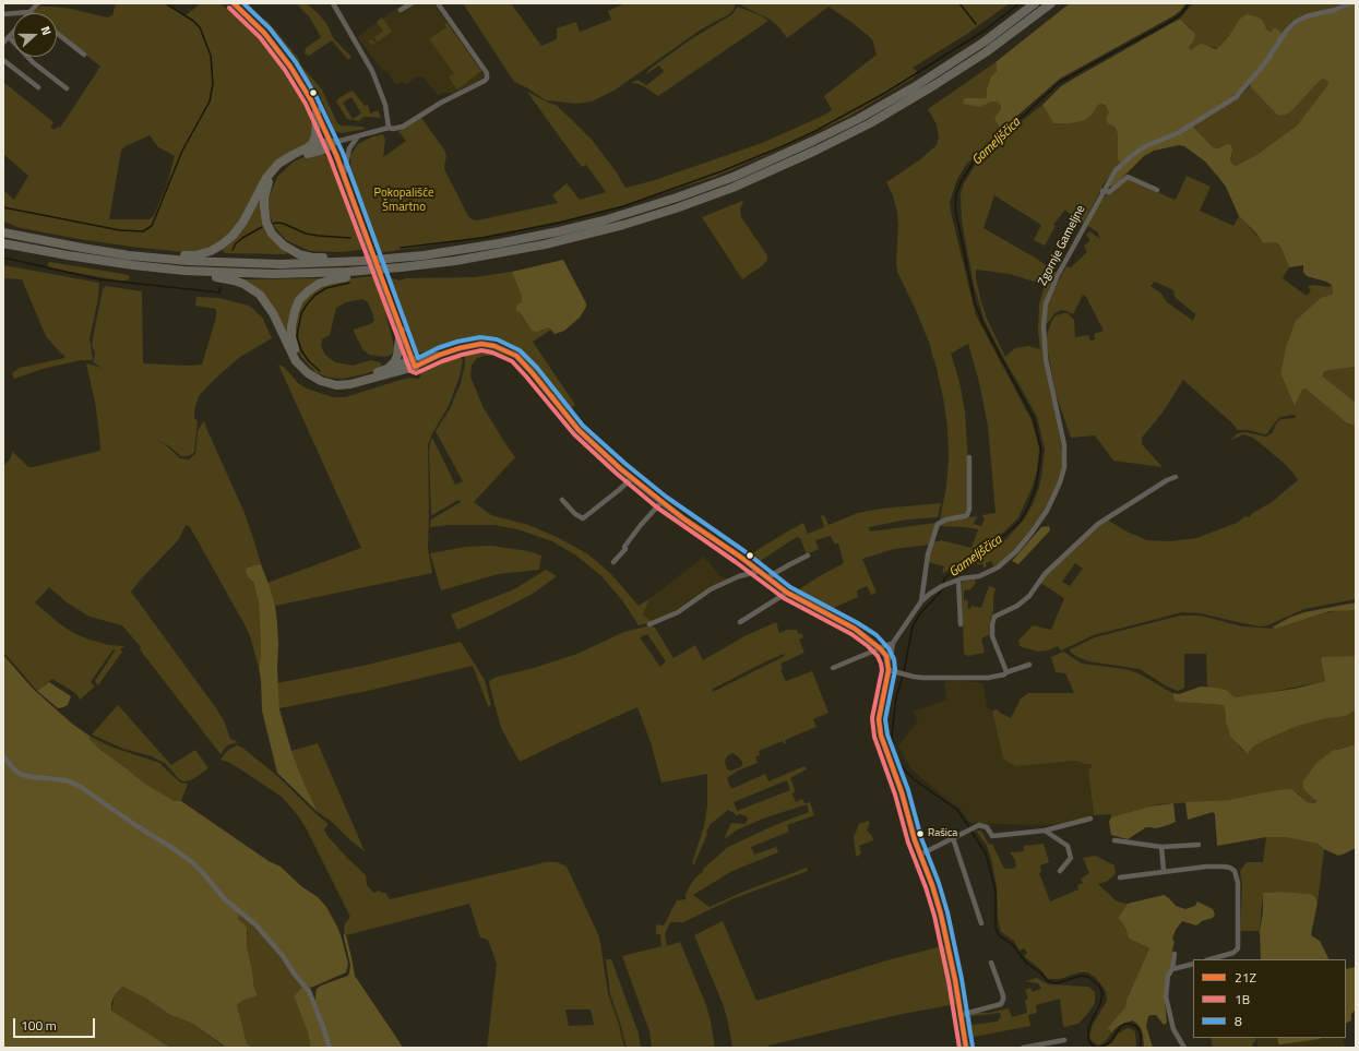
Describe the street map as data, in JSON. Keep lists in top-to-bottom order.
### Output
{
  "streets": {
    "street": ["Zgornje Gameljne"]
  },
  "water": ["Gameljščica"],
  "parks": ["Pokopališče Šmartno"],
  "places": ["Rašica"],
  "lines": ["transit line 21Z", "transit line 8", "transit line 1B"],
  "legend": ["21Z", "1B", "8"],
  "scale_bar": "100 m",
  "north": "right"
}
